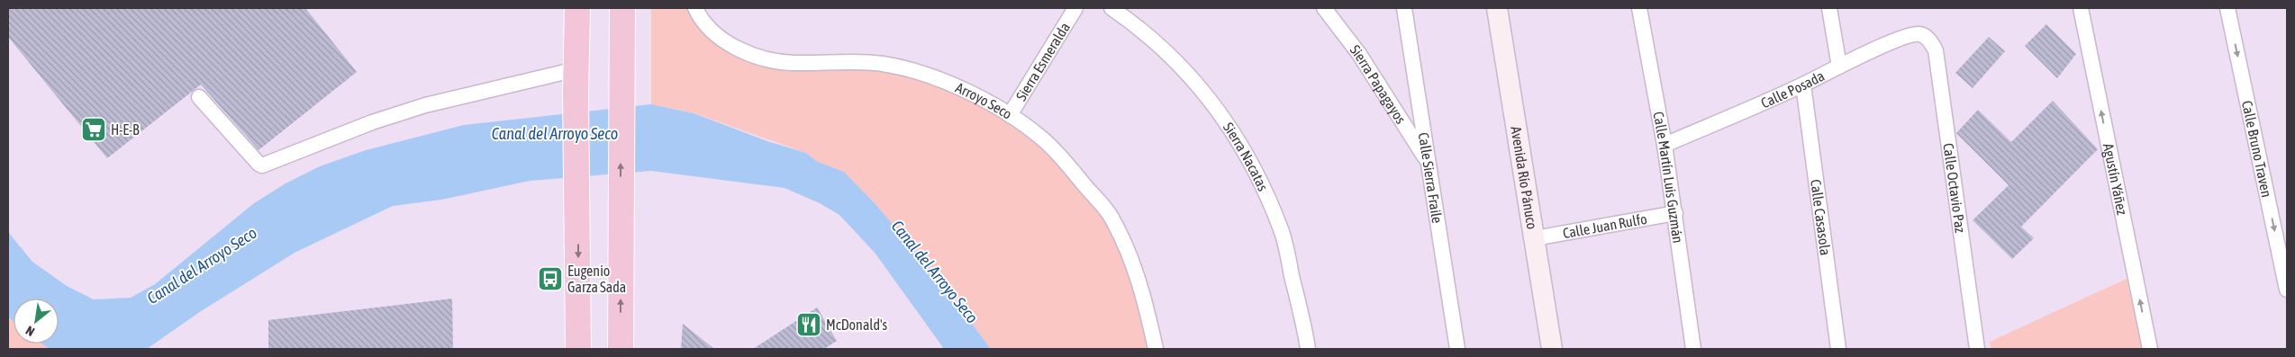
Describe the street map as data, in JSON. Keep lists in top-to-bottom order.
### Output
{
  "streets": {
    "street": [
      "Sierra Esmeralda",
      "Sierra Papagayos",
      "Calle Posada",
      "Arroyo Seco",
      "Calle Bruno Traven",
      "Sierra Nacatas",
      "Calle Sierra Fraile",
      "Avenida Río Pánuco",
      "Calle Martín Luis Guzmán",
      "Agustín Yáñez",
      "Calle Octavio Paz",
      "Calle Casasola",
      "Calle Juan Rulfo"
    ]
  },
  "crossings": [
    ["Sierra Esmeralda", "Arroyo Seco"],
    ["Sierra Papagayos", "Calle Sierra Fraile"],
    ["Calle Posada", "Calle Martín Luis Guzmán"],
    ["Calle Posada", "Calle Octavio Paz"],
    ["Calle Posada", "Calle Casasola"],
    ["Avenida Río Pánuco", "Calle Juan Rulfo"],
    ["Calle Martín Luis Guzmán", "Calle Juan Rulfo"]
  ],
  "one_way": ["Calle Bruno Traven", "Agustín Yáñez"],
  "water": ["Canal del Arroyo Seco"],
  "places": {
    "supermarket": ["H-E-B"],
    "bus stop": ["Eugenio Garza Sada"],
    "restaurant": ["McDonald's"]
  },
  "north": "bottom left"
}
